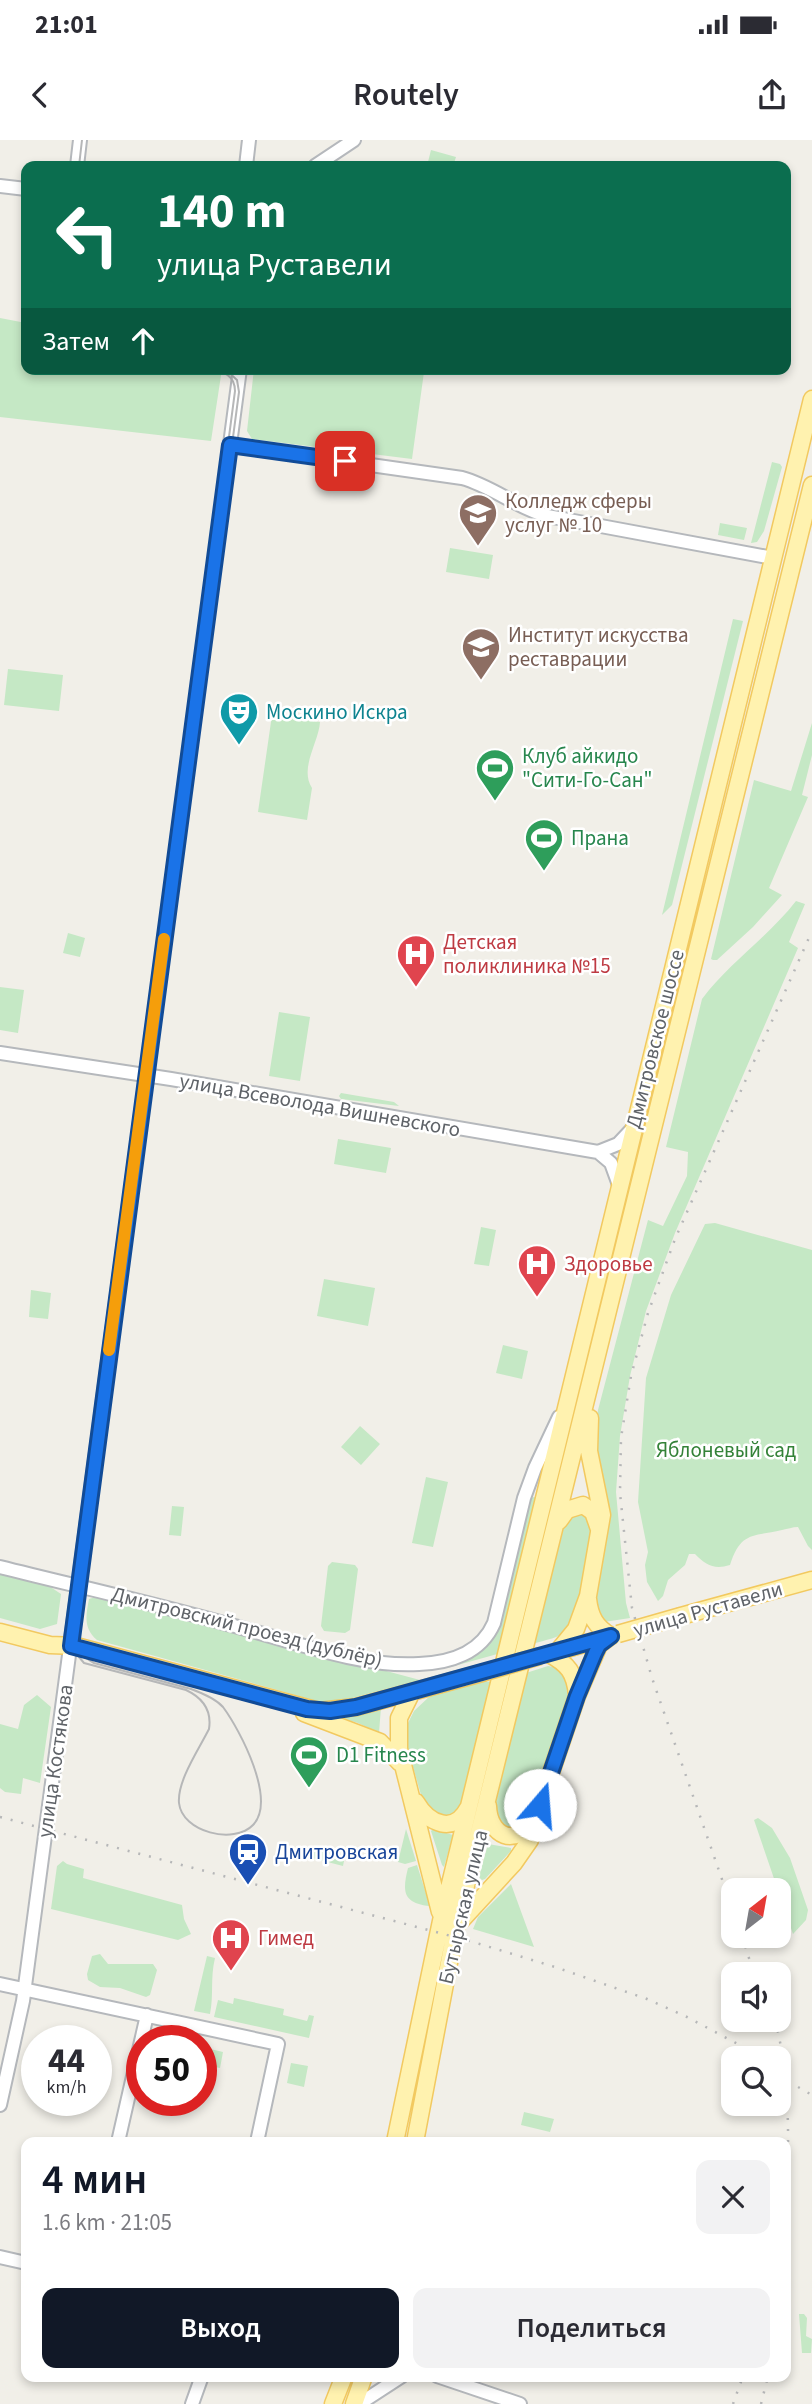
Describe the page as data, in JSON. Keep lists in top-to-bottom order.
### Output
{
  "streets": {
    "main road": ["Дмитровское шоссе", "улица Руставели", "Бутырская улица"],
    "street": ["улица Всеволода Вишневского", "Дмитровский проезд (дублёр)", "улица Костякова"]
  },
  "crossings": [
    ["Дмитровское шоссе", "Дмитровский проезд (дублёр)"],
    ["Дмитровское шоссе", "Бутырская улица"],
    ["улица Всеволода Вишневского", "улица Костякова"],
    ["Дмитровский проезд (дублёр)", "улица Костякова"]
  ],
  "parks": ["Яблоневый сад"],
  "places": {
    "school or university": ["Колледж сферы услуг № 10", "Институт искусства реставрации"],
    "theatre": ["Москино Искра"],
    "sports": ["Клуб айкидо \"Сити-Го-Сан\"", "Прана", "D1 Fitness"],
    "hospital": ["Детская поликлиника №15", "Здоровье", "Гимед"],
    "station": ["Дмитровская"]
  },
  "north": "top right",
  "page": {
    "status": "21:01",
    "header": "Routely",
    "turn": ["140 m", "улица Руставели"],
    "then": "Затем",
    "speed": "44 km/h",
    "limit": "50",
    "heading": ["4 мин", "1.6 km · 21:05"],
    "buttons": ["Выход", "Поделиться"]
  }
}
